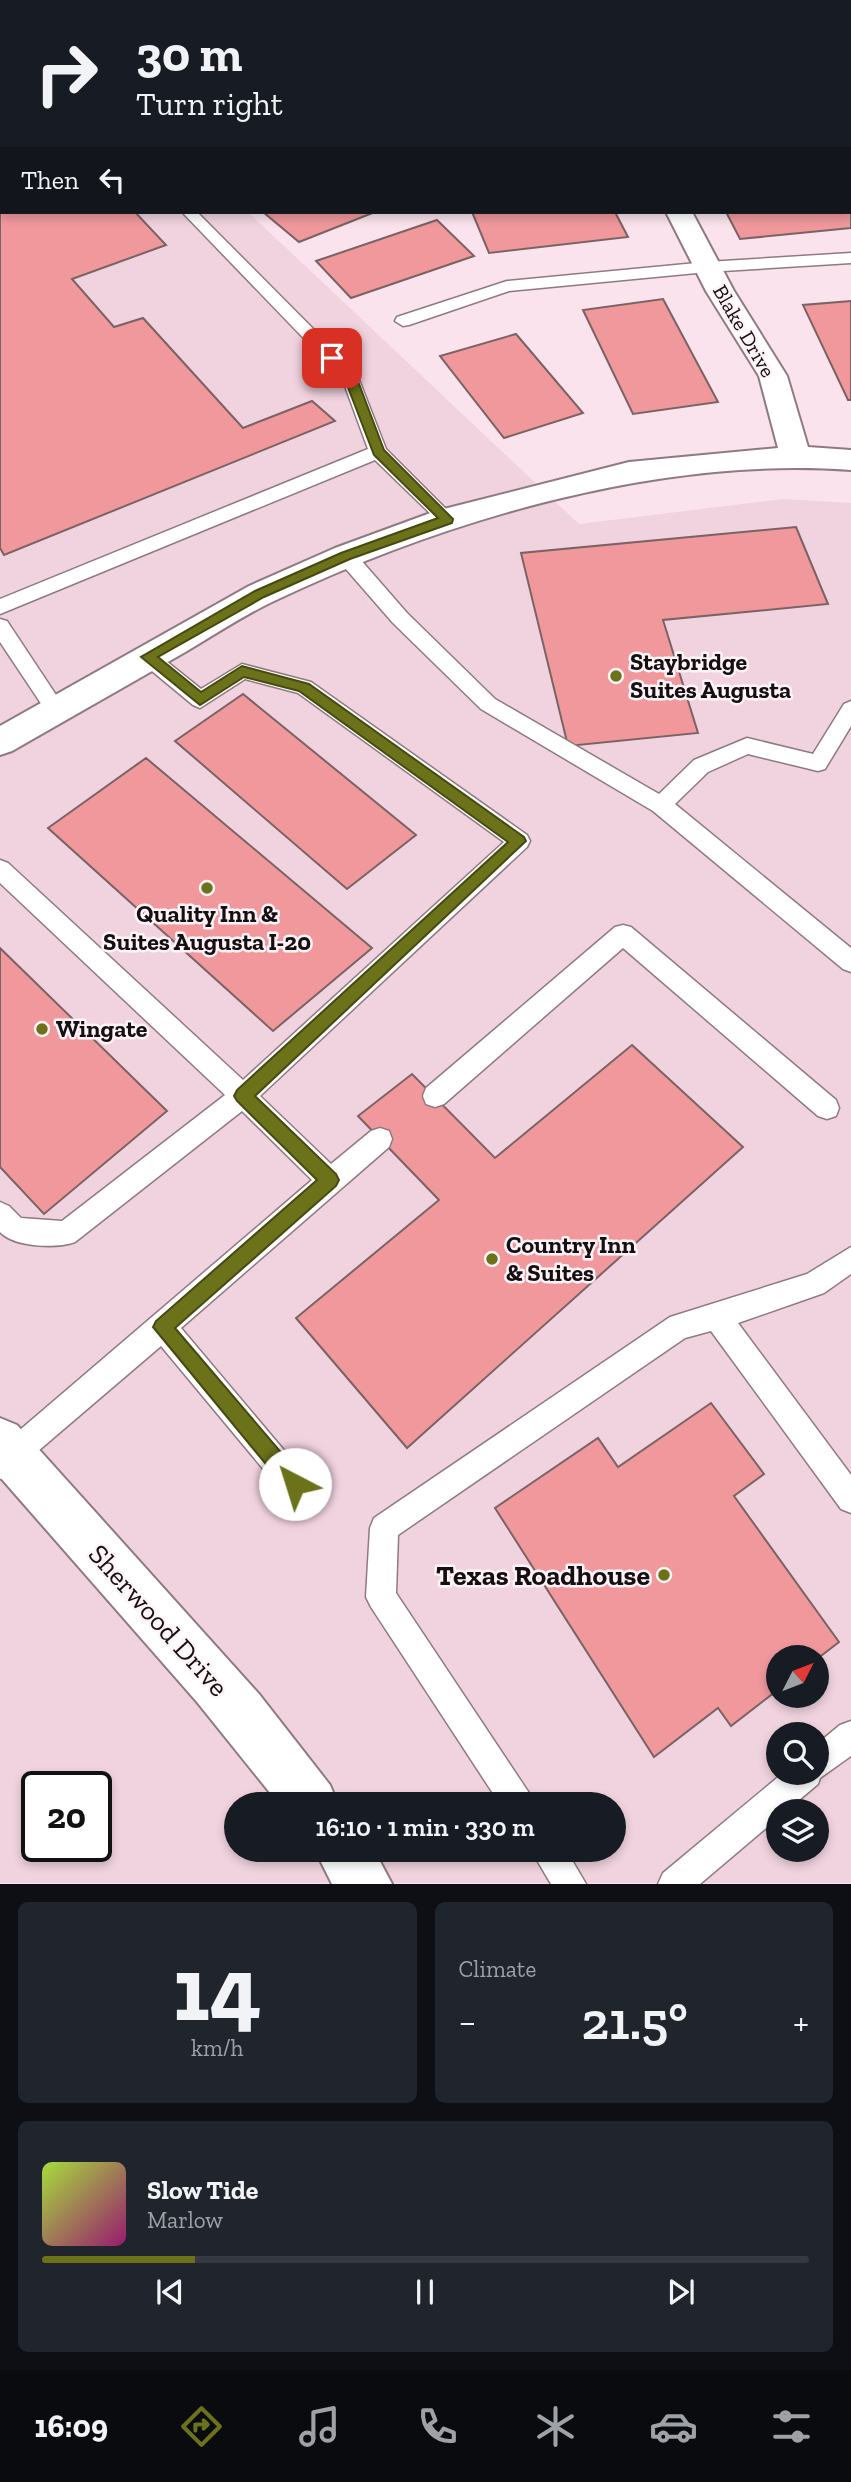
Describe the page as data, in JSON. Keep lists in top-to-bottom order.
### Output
{
  "streets": {
    "main road": ["Blake Drive", "Sherwood Drive"]
  },
  "places": [
    "Staybridge Suites Augusta",
    "Quality Inn & Suites Augusta I-20",
    "Wingate",
    "Country Inn & Suites",
    "Texas Roadhouse"
  ],
  "north": "top right",
  "page": {
    "turn": ["30 m", "Turn right"],
    "then": "Then",
    "limit": "20",
    "trip": "16:10 · 1 min · 330 m",
    "tile": [
      ["14", "km/h"],
      "Climate"
    ],
    "heat": ["−", "21.5°", "+"],
    "song": ["Slow Tide", "Marlow"],
    "tabs": "16:09"
  }
}
